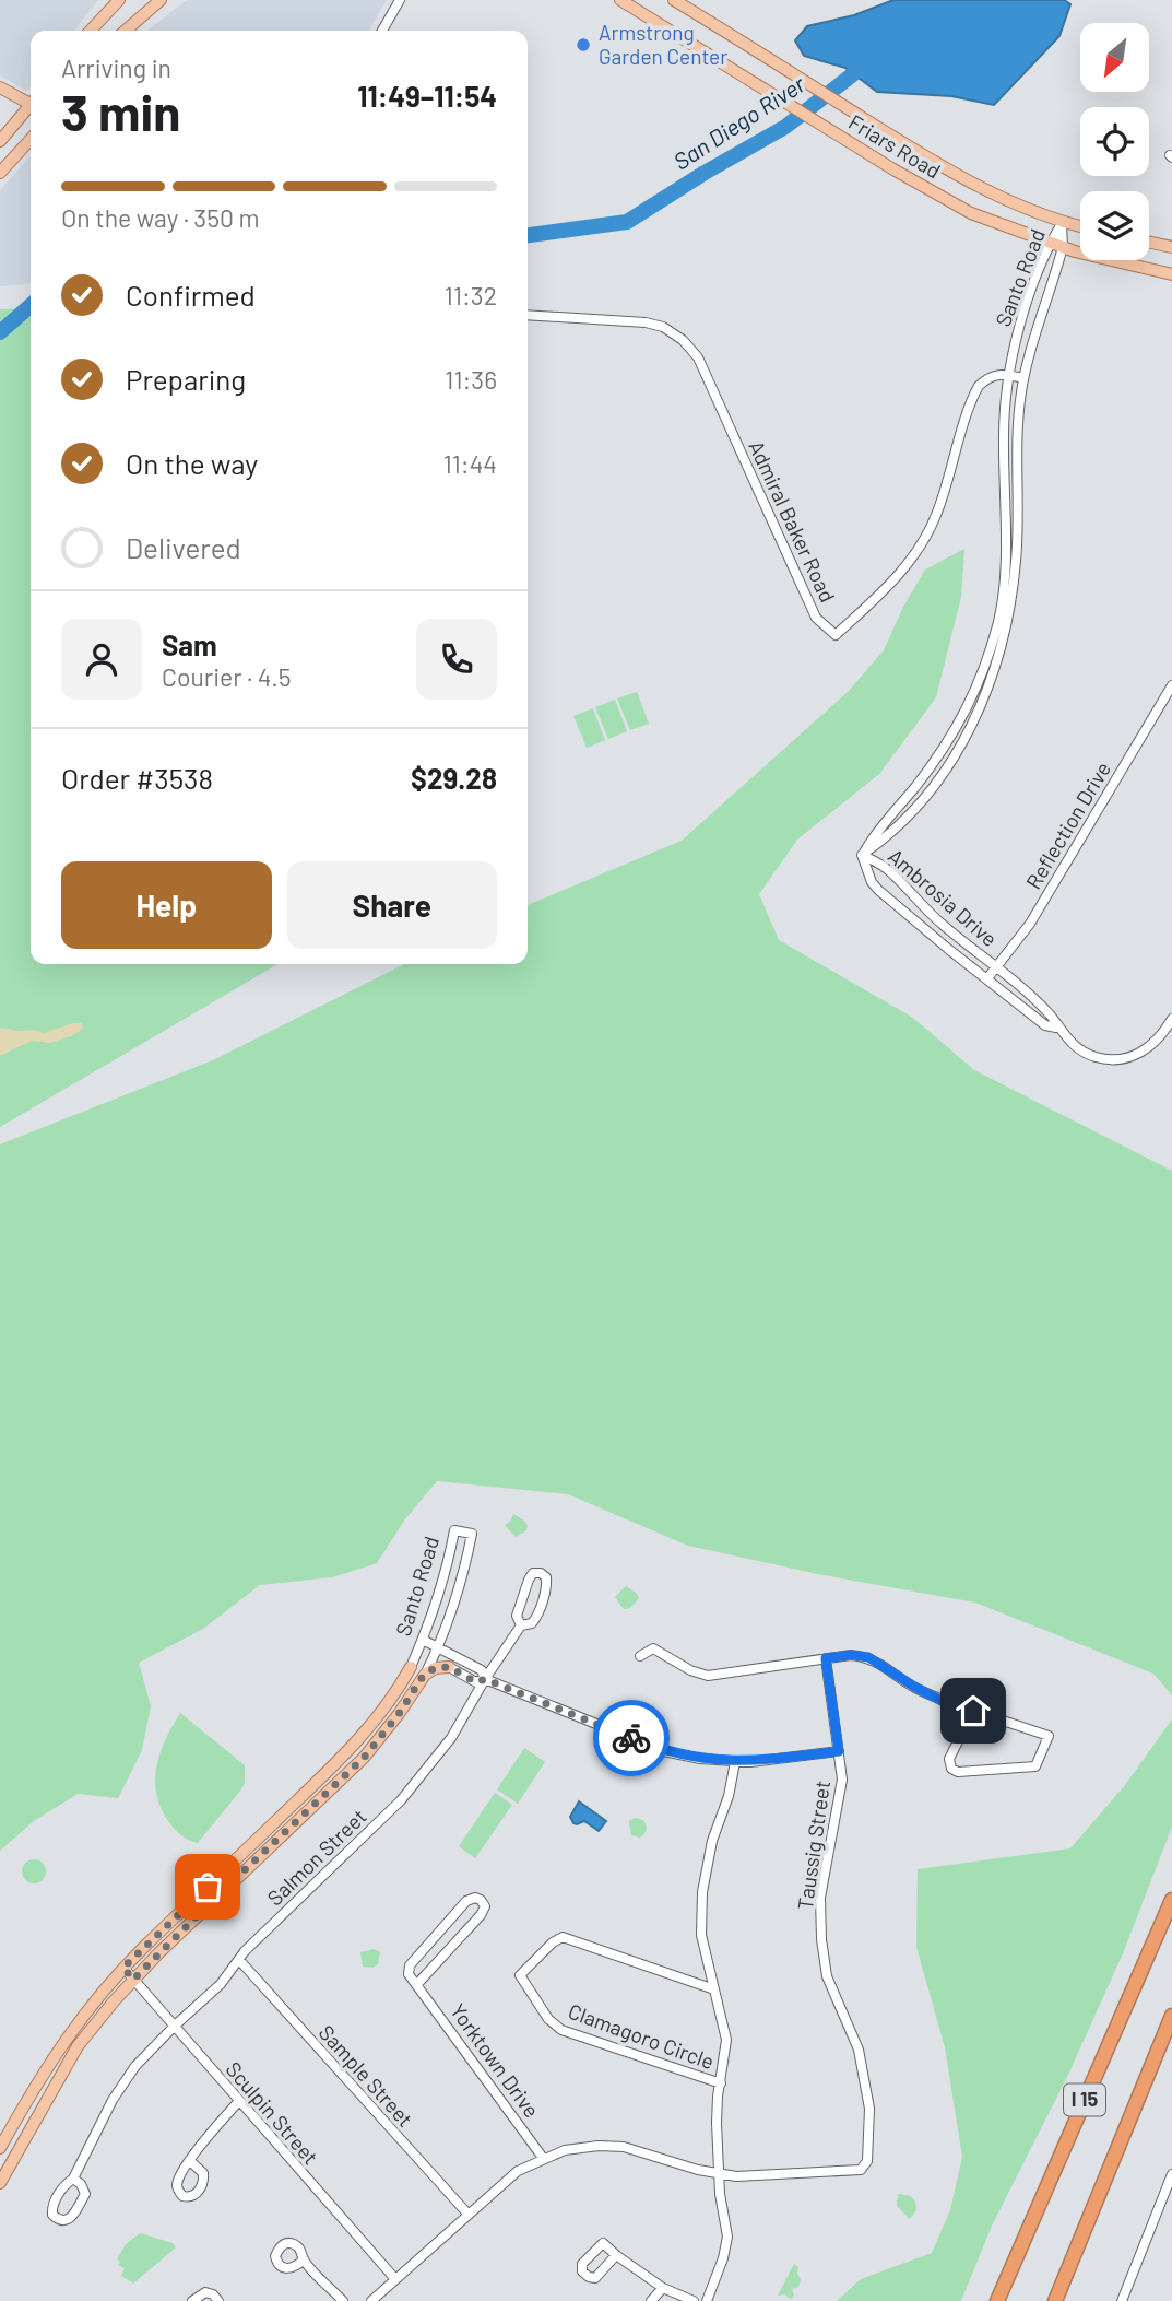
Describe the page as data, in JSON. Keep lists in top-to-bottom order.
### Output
{
  "streets": {
    "highway": ["I 15"],
    "main road": ["Friars Road", "Santo Road"],
    "street": [
      "Admiral Baker Road",
      "Reflection Drive",
      "Ambrosia Drive",
      "Taussig Street",
      "Salmon Street",
      "Clamagoro Circle",
      "Yorktown Drive",
      "Sample Street",
      "Sculpin Street"
    ]
  },
  "crossings": [
    ["Friars Road", "Santo Road"],
    ["Santo Road", "Admiral Baker Road"],
    ["Santo Road", "Ambrosia Drive"],
    ["Santo Road", "Sculpin Street"],
    ["Reflection Drive", "Ambrosia Drive"],
    ["Taussig Street", "Yorktown Drive"],
    ["Taussig Street", "Sample Street"],
    ["Taussig Street", "Sculpin Street"],
    ["Salmon Street", "Sample Street"],
    ["Salmon Street", "Sculpin Street"]
  ],
  "water": ["San Diego River"],
  "places": ["Armstrong Garden Center"],
  "north": "bottom left",
  "page": {
    "heading": ["3 min", "Arriving in", "11:49–11:54"],
    "panel": [
      "Sam",
      "Courier · 4.5",
      "Order #3538",
      "$29.28"
    ],
    "bar": "On the way · 350 m",
    "list": [
      ["Confirmed", "11:32"],
      ["Preparing", "11:36"],
      ["On the way", "11:44"],
      "Delivered"
    ],
    "buttons": ["Help", "Share"]
  }
}
